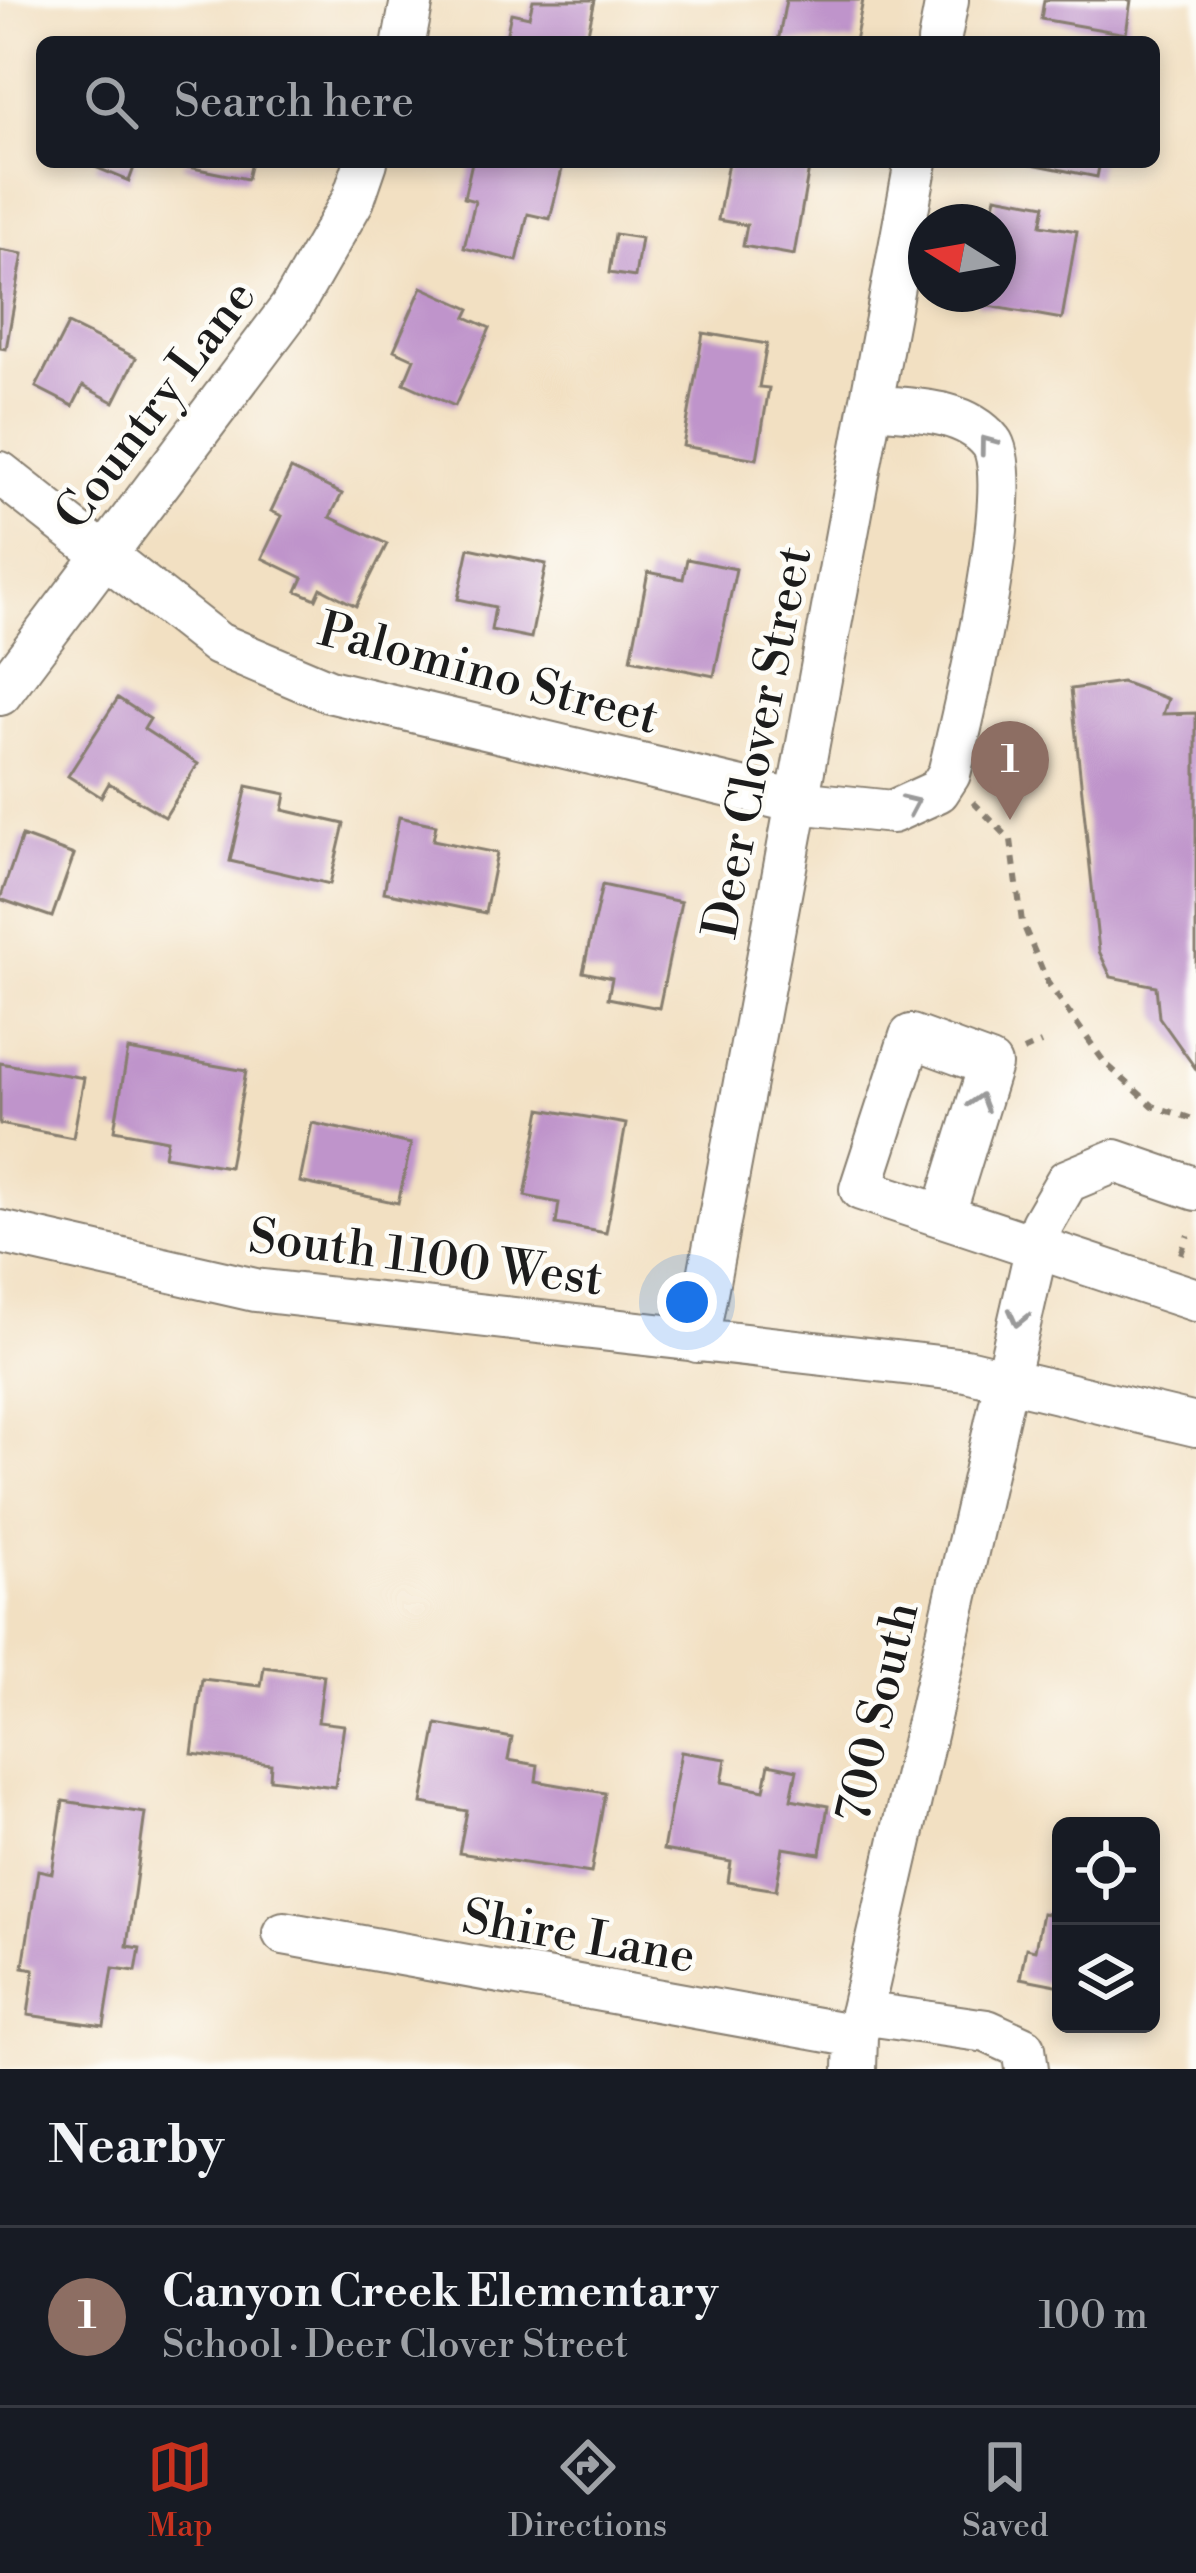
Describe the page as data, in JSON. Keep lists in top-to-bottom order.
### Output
{
  "streets": {
    "street": [
      "Country Lane",
      "Palomino Street",
      "Deer Clover Street",
      "South 1100 West",
      "700 South",
      "Shire Lane"
    ]
  },
  "crossings": [
    ["Country Lane", "Palomino Street"],
    ["Palomino Street", "Deer Clover Street"],
    ["Deer Clover Street", "South 1100 West"],
    ["South 1100 West", "700 South"],
    ["700 South", "Shire Lane"]
  ],
  "north": "left",
  "page": {
    "search": "Search here",
    "pins": "1",
    "heading": "Nearby",
    "list": [
      {
        "mark": "1",
        "name": "Canyon Creek Elementary",
        "note": "School · Deer Clover Street",
        "value": "100 m"
      }
    ],
    "nav": ["Map", "Directions", "Saved"]
  }
}
